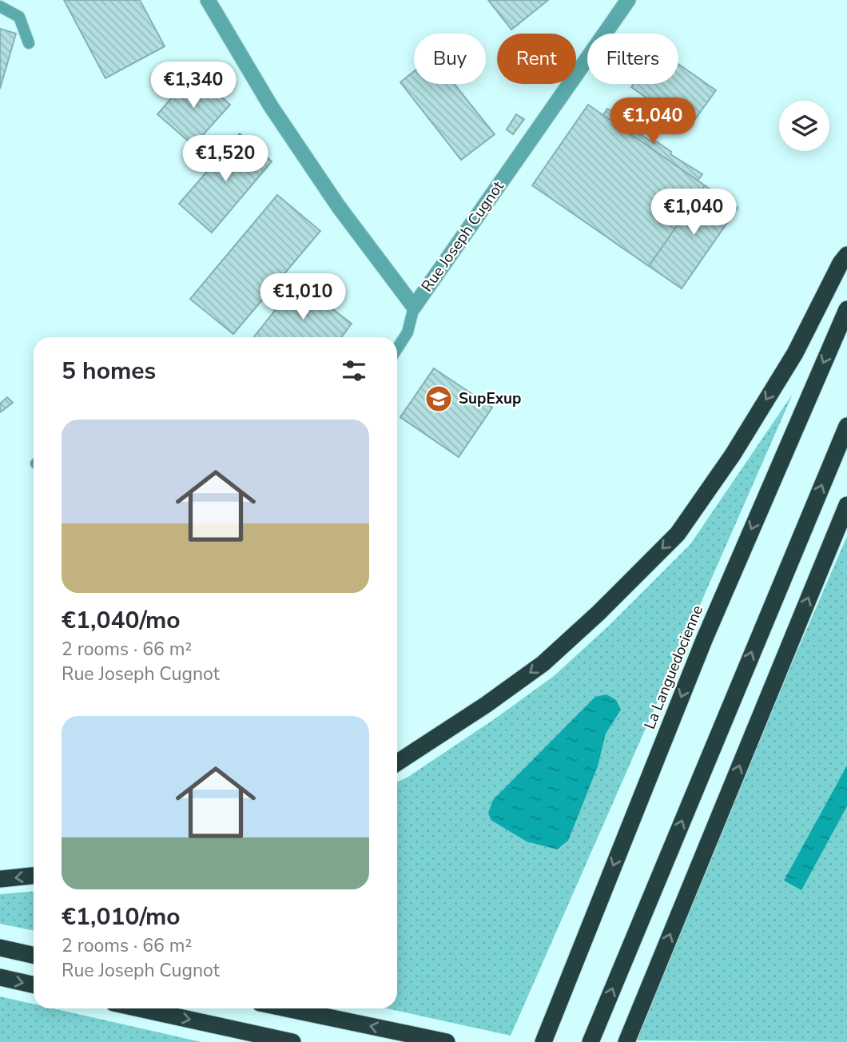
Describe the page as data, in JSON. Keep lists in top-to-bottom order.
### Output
{
  "streets": {
    "highway": ["La Languedocienne"],
    "street": ["Rue Joseph Cugnot"]
  },
  "places": {
    "school or university": ["SupExup"]
  },
  "page": {
    "chip": ["Buy", "Rent", "Filters"],
    "price": [
      "€1,340",
      "€1,040",
      "€1,520",
      "€1,040",
      "€1,010"
    ],
    "heading": "5 homes",
    "list": [
      {
        "name": "€1,040/mo",
        "note": "2 rooms · 66 m² · Rue Joseph Cugnot"
      },
      {
        "name": "€1,010/mo",
        "note": "2 rooms · 66 m² · Rue Joseph Cugnot"
      }
    ]
  }
}
